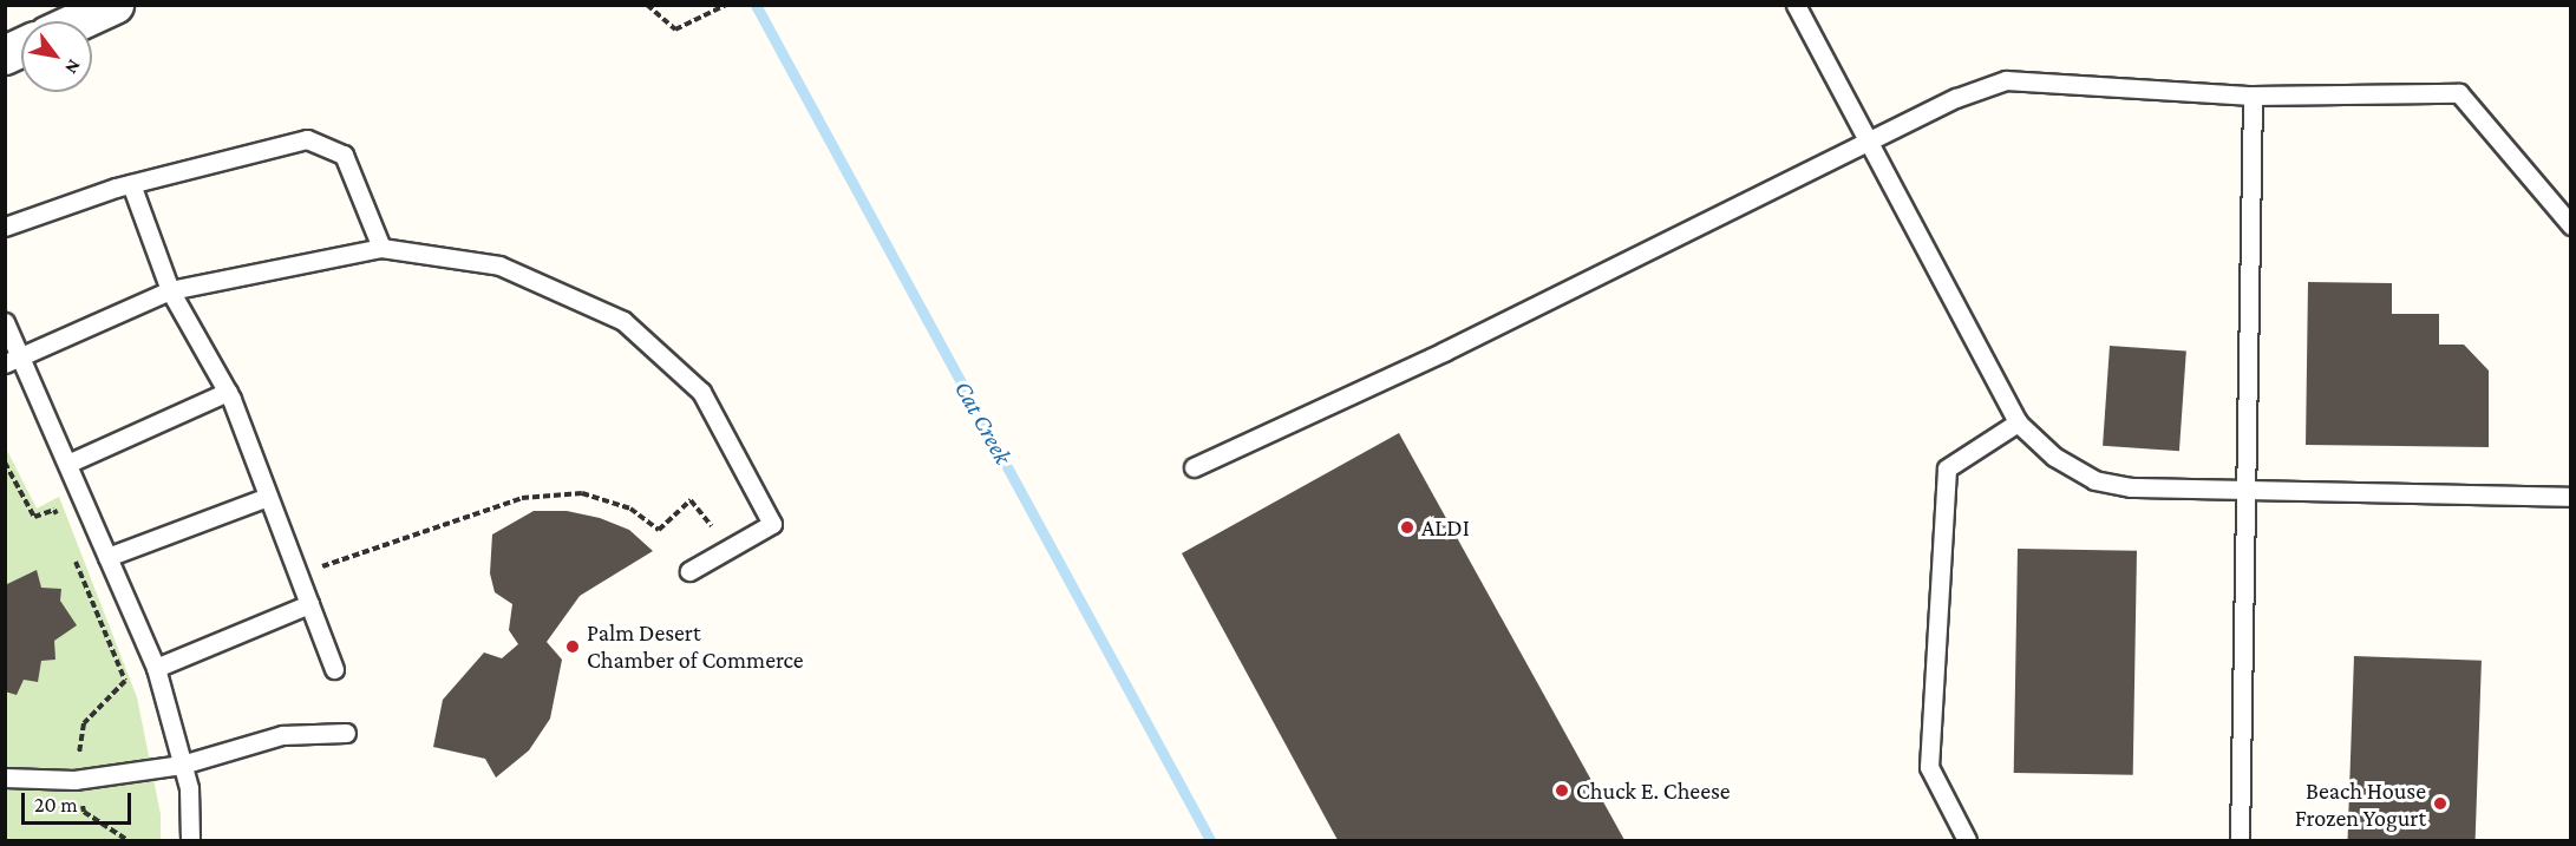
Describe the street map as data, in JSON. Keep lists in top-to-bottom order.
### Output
{
  "water": ["Cat Creek"],
  "places": [
    "ALDI",
    "Palm Desert Chamber of Commerce",
    "Chuck E. Cheese",
    "Beach House Frozen Yogurt"
  ],
  "scale_bar": "20 m",
  "north": "bottom right"
}
